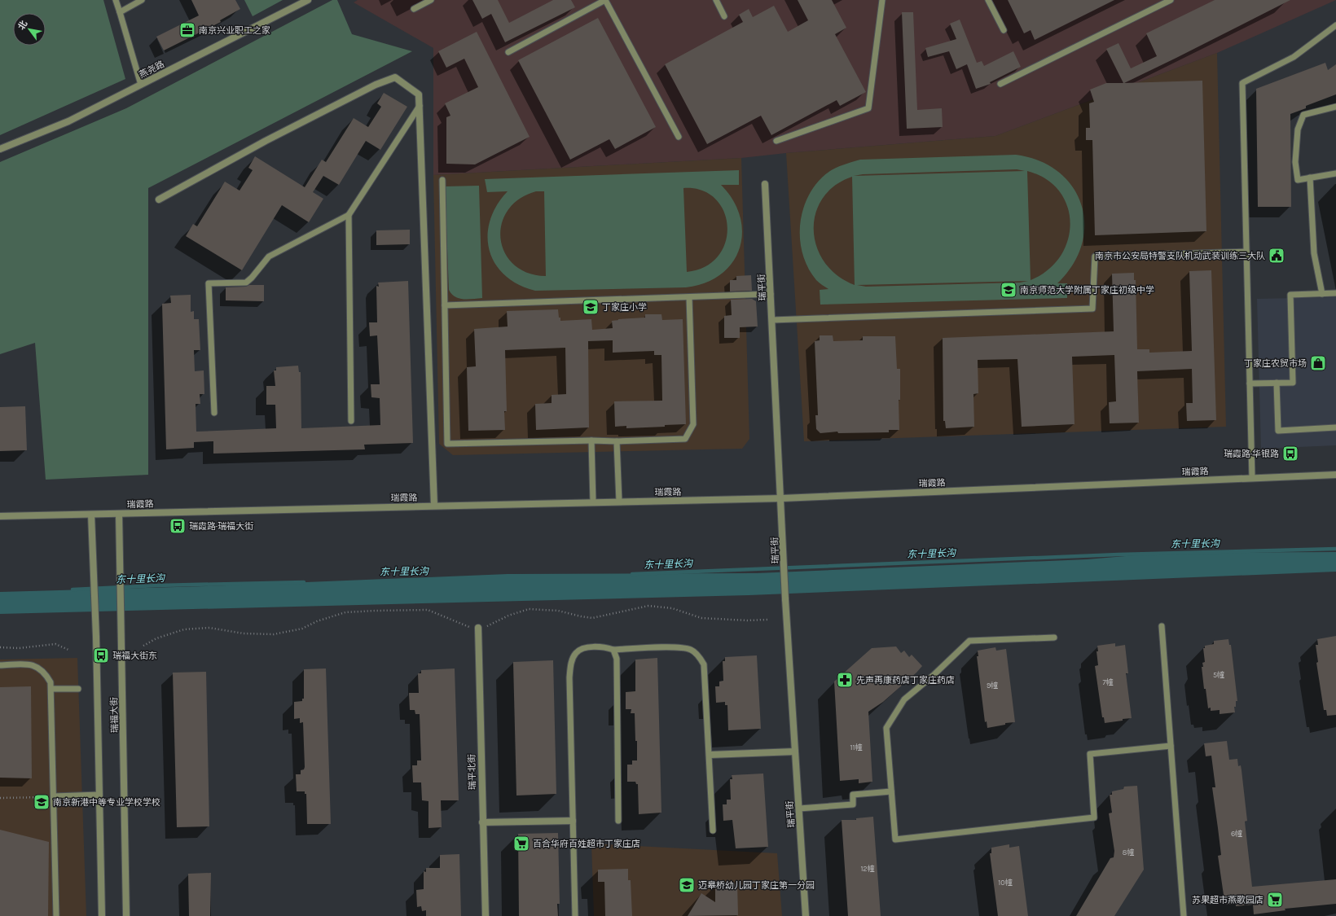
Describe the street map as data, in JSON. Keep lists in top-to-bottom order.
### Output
{
  "streets": {
    "street": [
      "燕尧路",
      "瑞平街",
      "瑞霞路",
      "瑞福大街",
      "瑞平北街"
    ]
  },
  "crossings": [
    ["瑞平街", "瑞霞路"],
    ["瑞霞路", "瑞福大街"]
  ],
  "water": ["东十里长沟"],
  "places": {
    "office": ["南京兴业职工之家"],
    "public building": ["南京市公安局特警支队机动武装训练三大队"],
    "school or university": [
      "南京师范大学附属丁家庄初级中学",
      "丁家庄小学",
      "南京新港中等专业学校学校",
      "迈皋桥幼儿园丁家庄第一分园"
    ],
    "shop": ["丁家庄农贸市场"],
    "bus stop": ["瑞霞路·华银路", "瑞霞路·瑞福大街", "瑞福大街东"],
    "pharmacy": ["先声再康药店丁家庄药店"],
    "supermarket": ["百合华府百姓超市丁家庄店", "苏果超市燕歌园店"]
  },
  "house_numbers": [
    "5幢",
    "7幢",
    "9幢",
    "11幢",
    "6幢",
    "8幢",
    "12幢",
    "10幢"
  ],
  "north": "top left"
}
